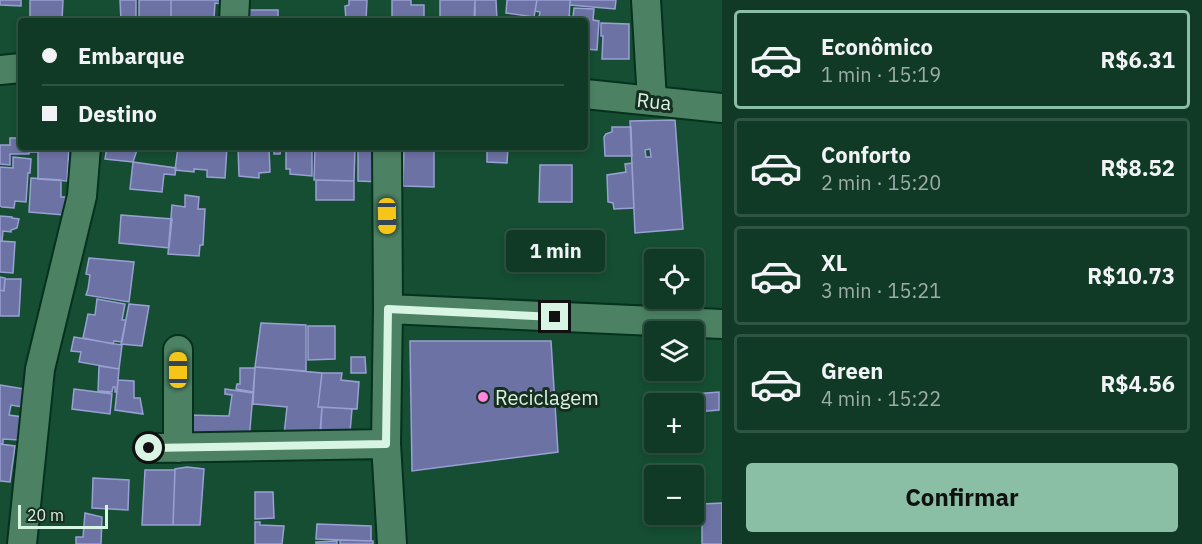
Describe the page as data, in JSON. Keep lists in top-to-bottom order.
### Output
{
  "streets": {
    "street": ["Rua"]
  },
  "places": ["Reciclagem"],
  "scale_bar": "20 m",
  "page": {
    "list": [
      {
        "name": "Econômico",
        "note": "1 min · 15:19",
        "value": "R$6.31"
      },
      {
        "name": "Conforto",
        "note": "2 min · 15:20",
        "value": "R$8.52"
      },
      {
        "name": "XL",
        "note": "3 min · 15:21",
        "value": "R$10.73"
      },
      {
        "name": "Green",
        "note": "4 min · 15:22",
        "value": "R$4.56"
      }
    ],
    "banner": ["Embarque", "Destino"],
    "bubble": "1 min",
    "map_buttons": ["+", "−"],
    "buttons": "Confirmar",
    "scale": "20 m"
  }
}
